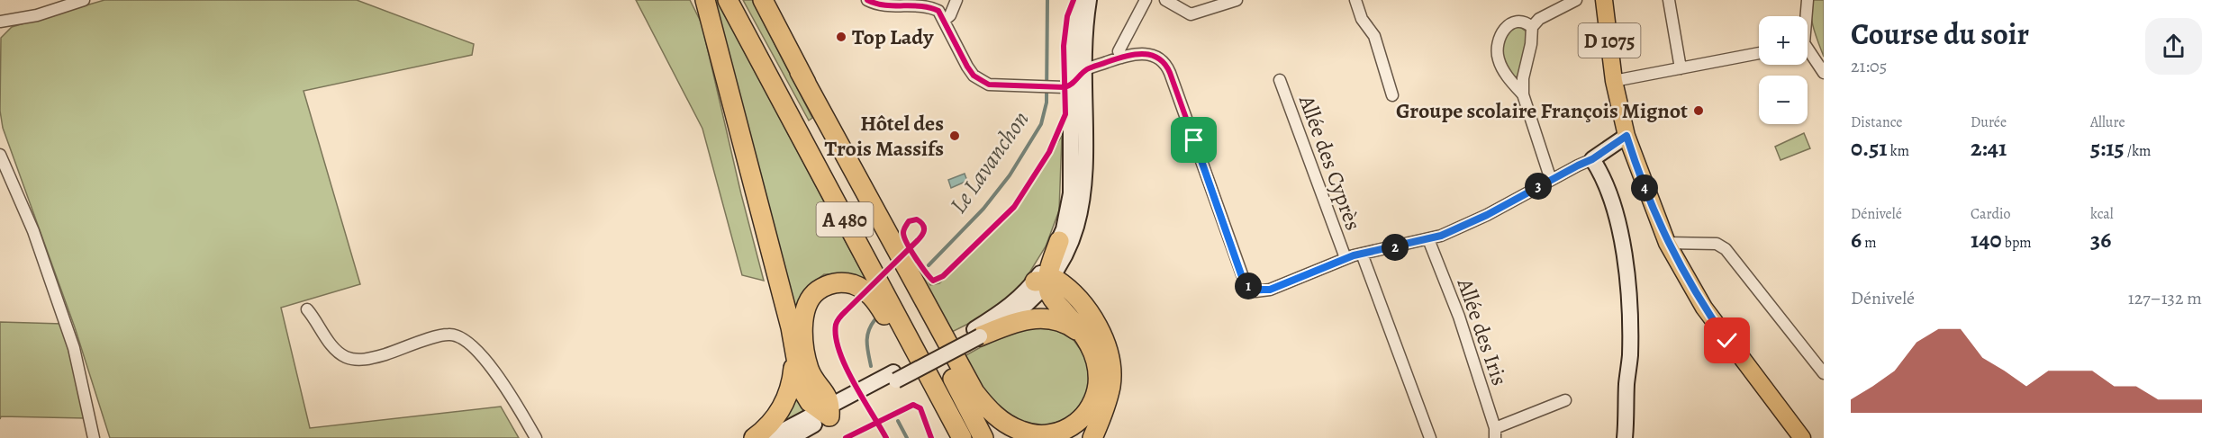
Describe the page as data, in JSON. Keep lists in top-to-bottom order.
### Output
{
  "streets": {
    "highway": ["A 480"],
    "main road": ["D 1075"],
    "street": ["Allée des Cyprès", "Allée des Iris"]
  },
  "water": ["Le Lavanchon"],
  "places": ["Top Lady", "Groupe scolaire François Mignot", "Hôtel des Trois Massifs"],
  "page": {
    "heading": ["Course du soir", "21:05"],
    "map_buttons": ["+", "−"],
    "stats": [
      ["Distance", "0.51 km"],
      ["Durée", "2:41"],
      ["Allure", "5:15 /km"],
      ["Dénivelé", "6 m"],
      ["Cardio", "140 bpm"],
      ["kcal", "36"]
    ],
    "pins": [
      "3",
      "4",
      "2",
      "1"
    ],
    "chart": ["Dénivelé", "127–132 m"]
  }
}
